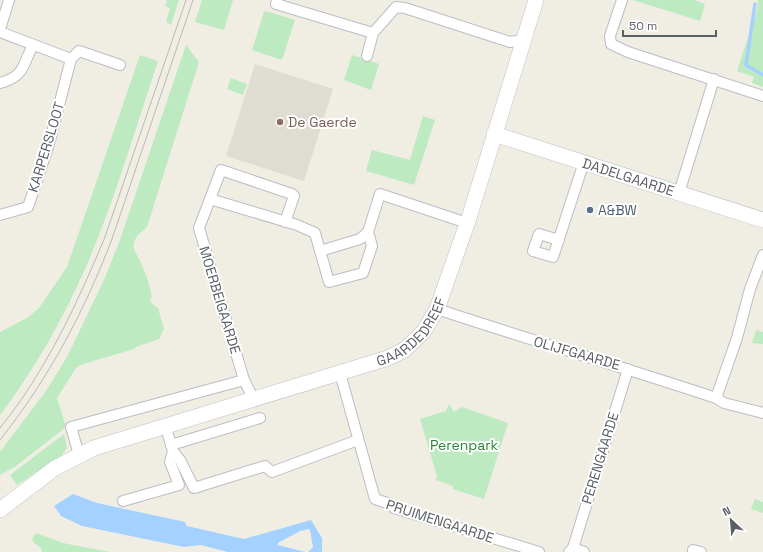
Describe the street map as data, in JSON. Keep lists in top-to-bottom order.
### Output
{
  "streets": {
    "street": [
      "KARPERSLOOT",
      "DADELGAARDE",
      "MOERBEIGAARDE",
      "GAARDEDREEF",
      "OLIJFGAARDE",
      "PERENGAARDE",
      "PRUIMENGAARDE"
    ]
  },
  "crossings": [
    ["DADELGAARDE", "GAARDEDREEF"],
    ["MOERBEIGAARDE", "GAARDEDREEF"],
    ["GAARDEDREEF", "OLIJFGAARDE"],
    ["GAARDEDREEF", "PRUIMENGAARDE"],
    ["OLIJFGAARDE", "PERENGAARDE"]
  ],
  "parks": ["Perenpark"],
  "places": ["De Gaerde", "A&BW"],
  "scale_bar": "50 m",
  "north": "top left"
}
